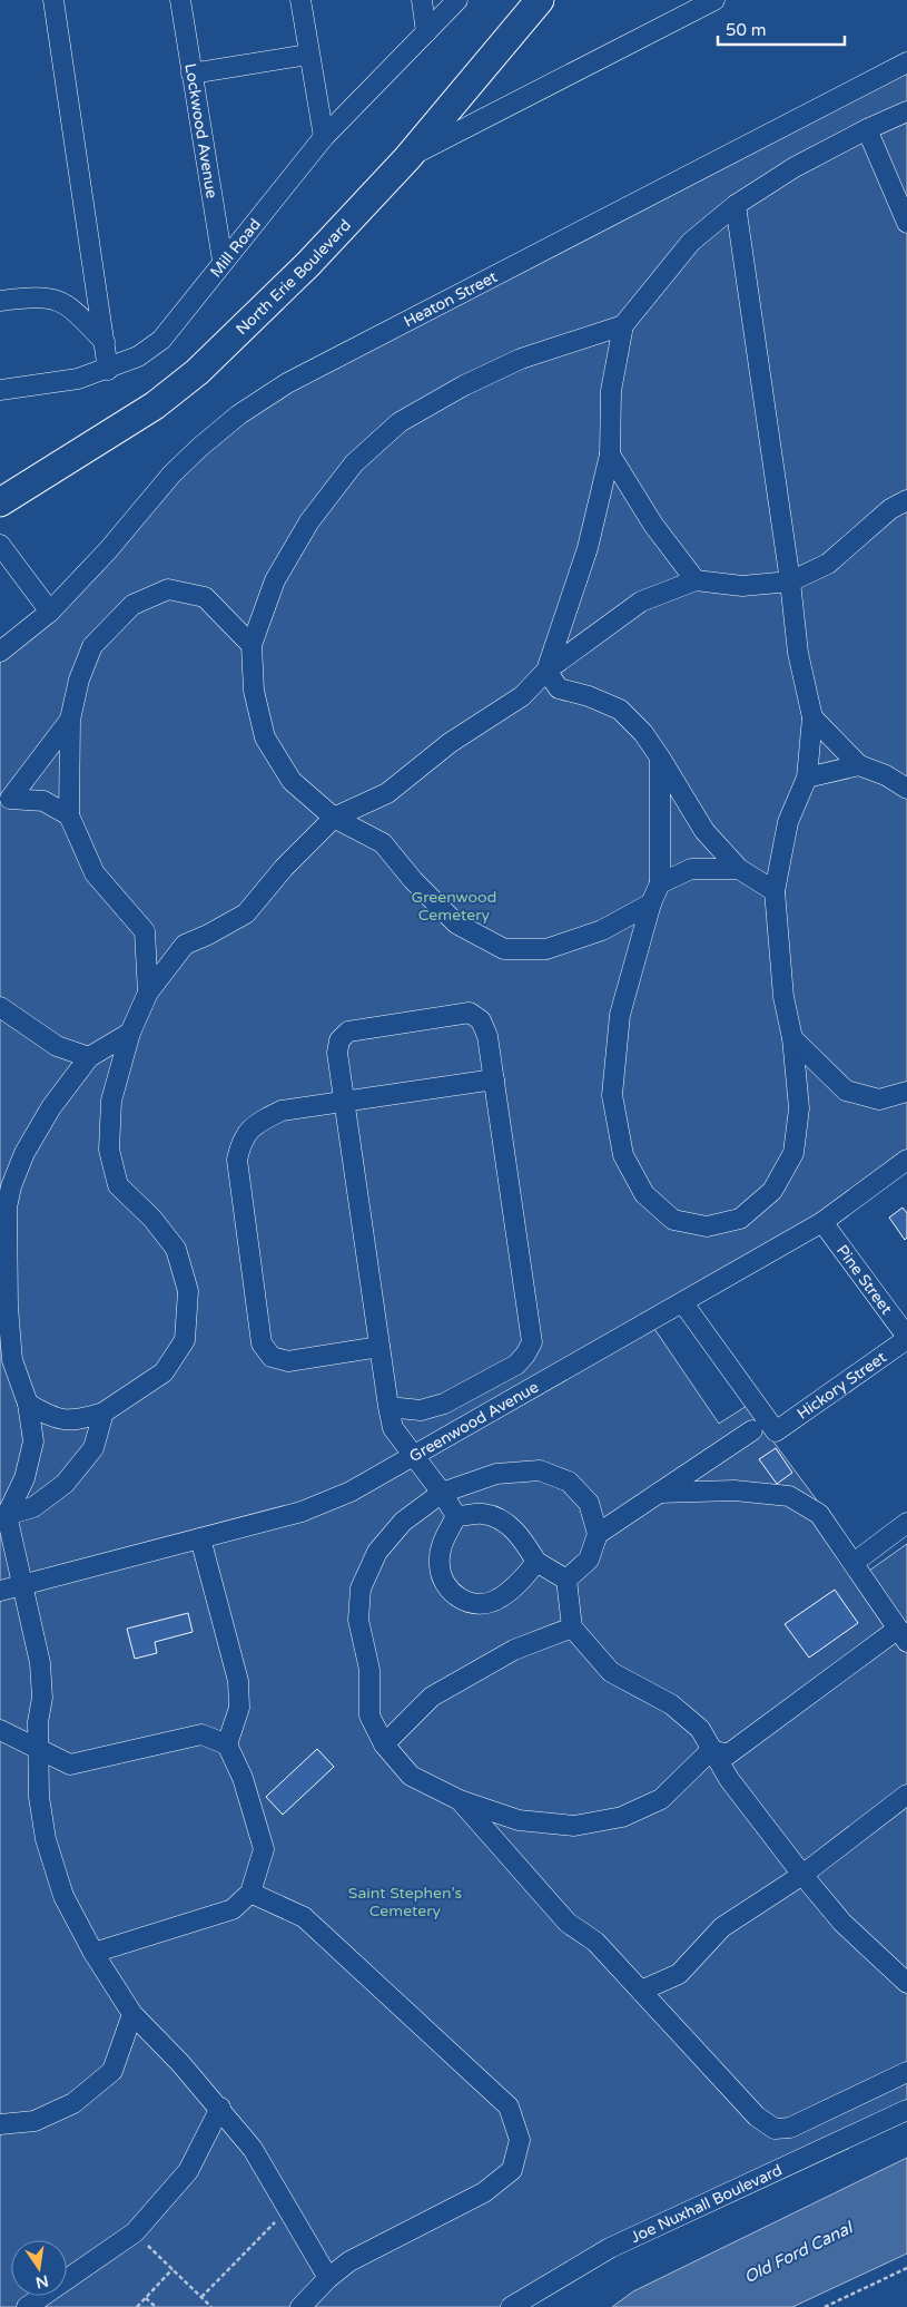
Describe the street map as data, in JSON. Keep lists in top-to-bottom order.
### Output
{
  "streets": {
    "highway": ["North Erie Boulevard"],
    "street": [
      "Lockwood Avenue",
      "Mill Road",
      "Heaton Street",
      "Pine Street",
      "Hickory Street",
      "Greenwood Avenue",
      "Joe Nuxhall Boulevard"
    ]
  },
  "crossings": [
    ["Lockwood Avenue", "Mill Road"],
    ["Pine Street", "Hickory Street"],
    ["Pine Street", "Greenwood Avenue"],
    ["Hickory Street", "Greenwood Avenue"]
  ],
  "water": ["Old Ford Canal"],
  "parks": ["Greenwood Cemetery", "Saint Stephen’s Cemetery"],
  "scale_bar": "50 m",
  "north": "bottom"
}
